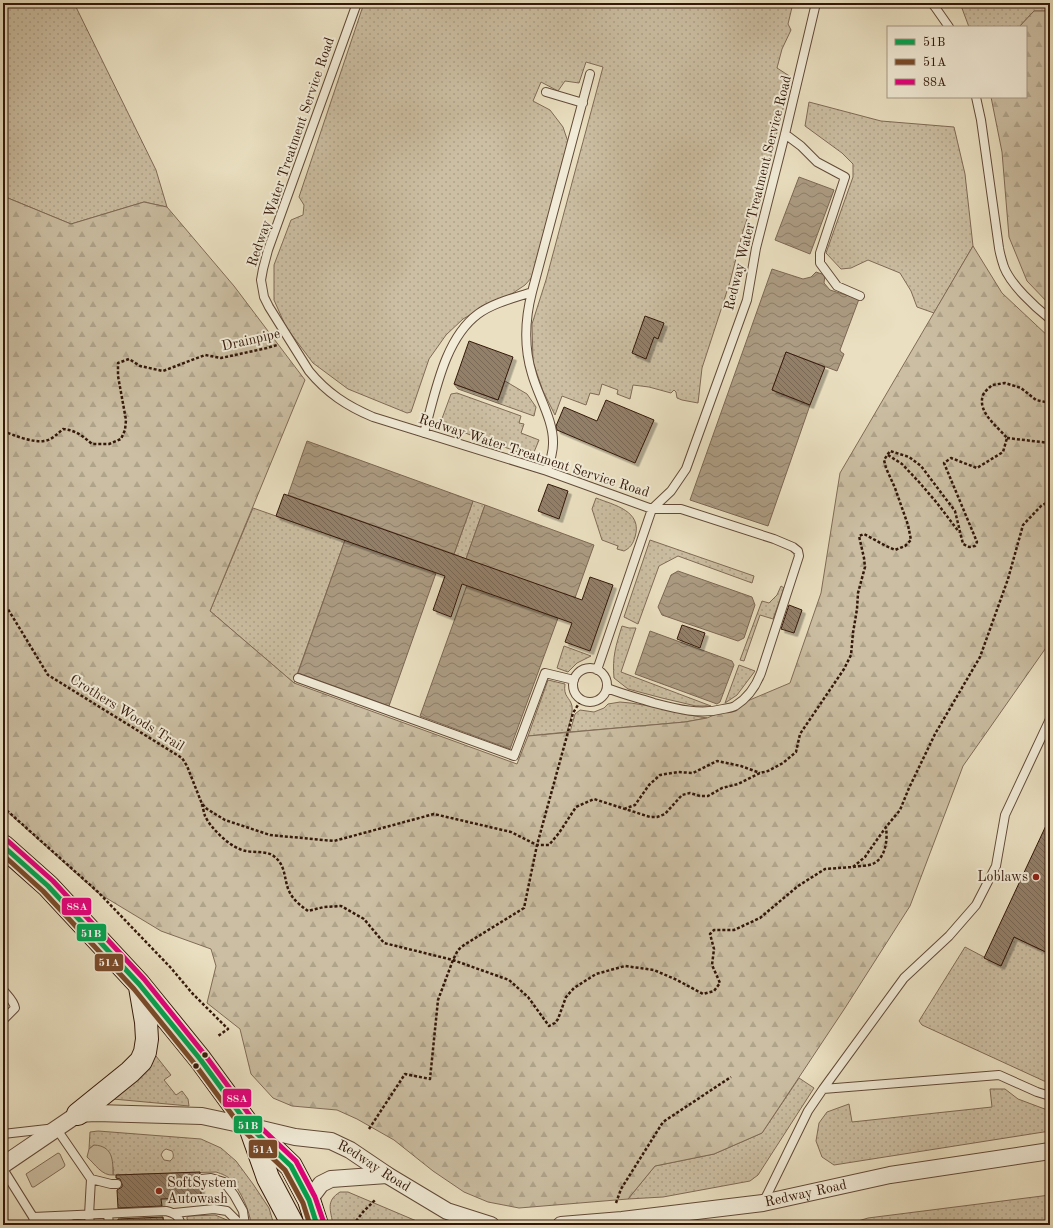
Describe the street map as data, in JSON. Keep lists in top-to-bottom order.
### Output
{
  "streets": {
    "street": ["Redway Road"],
    "lane": ["Redway Water Treatment Service Road"],
    "path": ["Drainpipe", "Crothers Woods Trail"]
  },
  "crossings": [
    ["Redway Water Treatment Service Road", "Drainpipe"]
  ],
  "places": ["Loblaws", "SoftSystem Autowash"],
  "lines": ["transit line 88A", "transit line 51B", "transit line 51A"],
  "legend": ["51B", "51A", "88A"]
}
